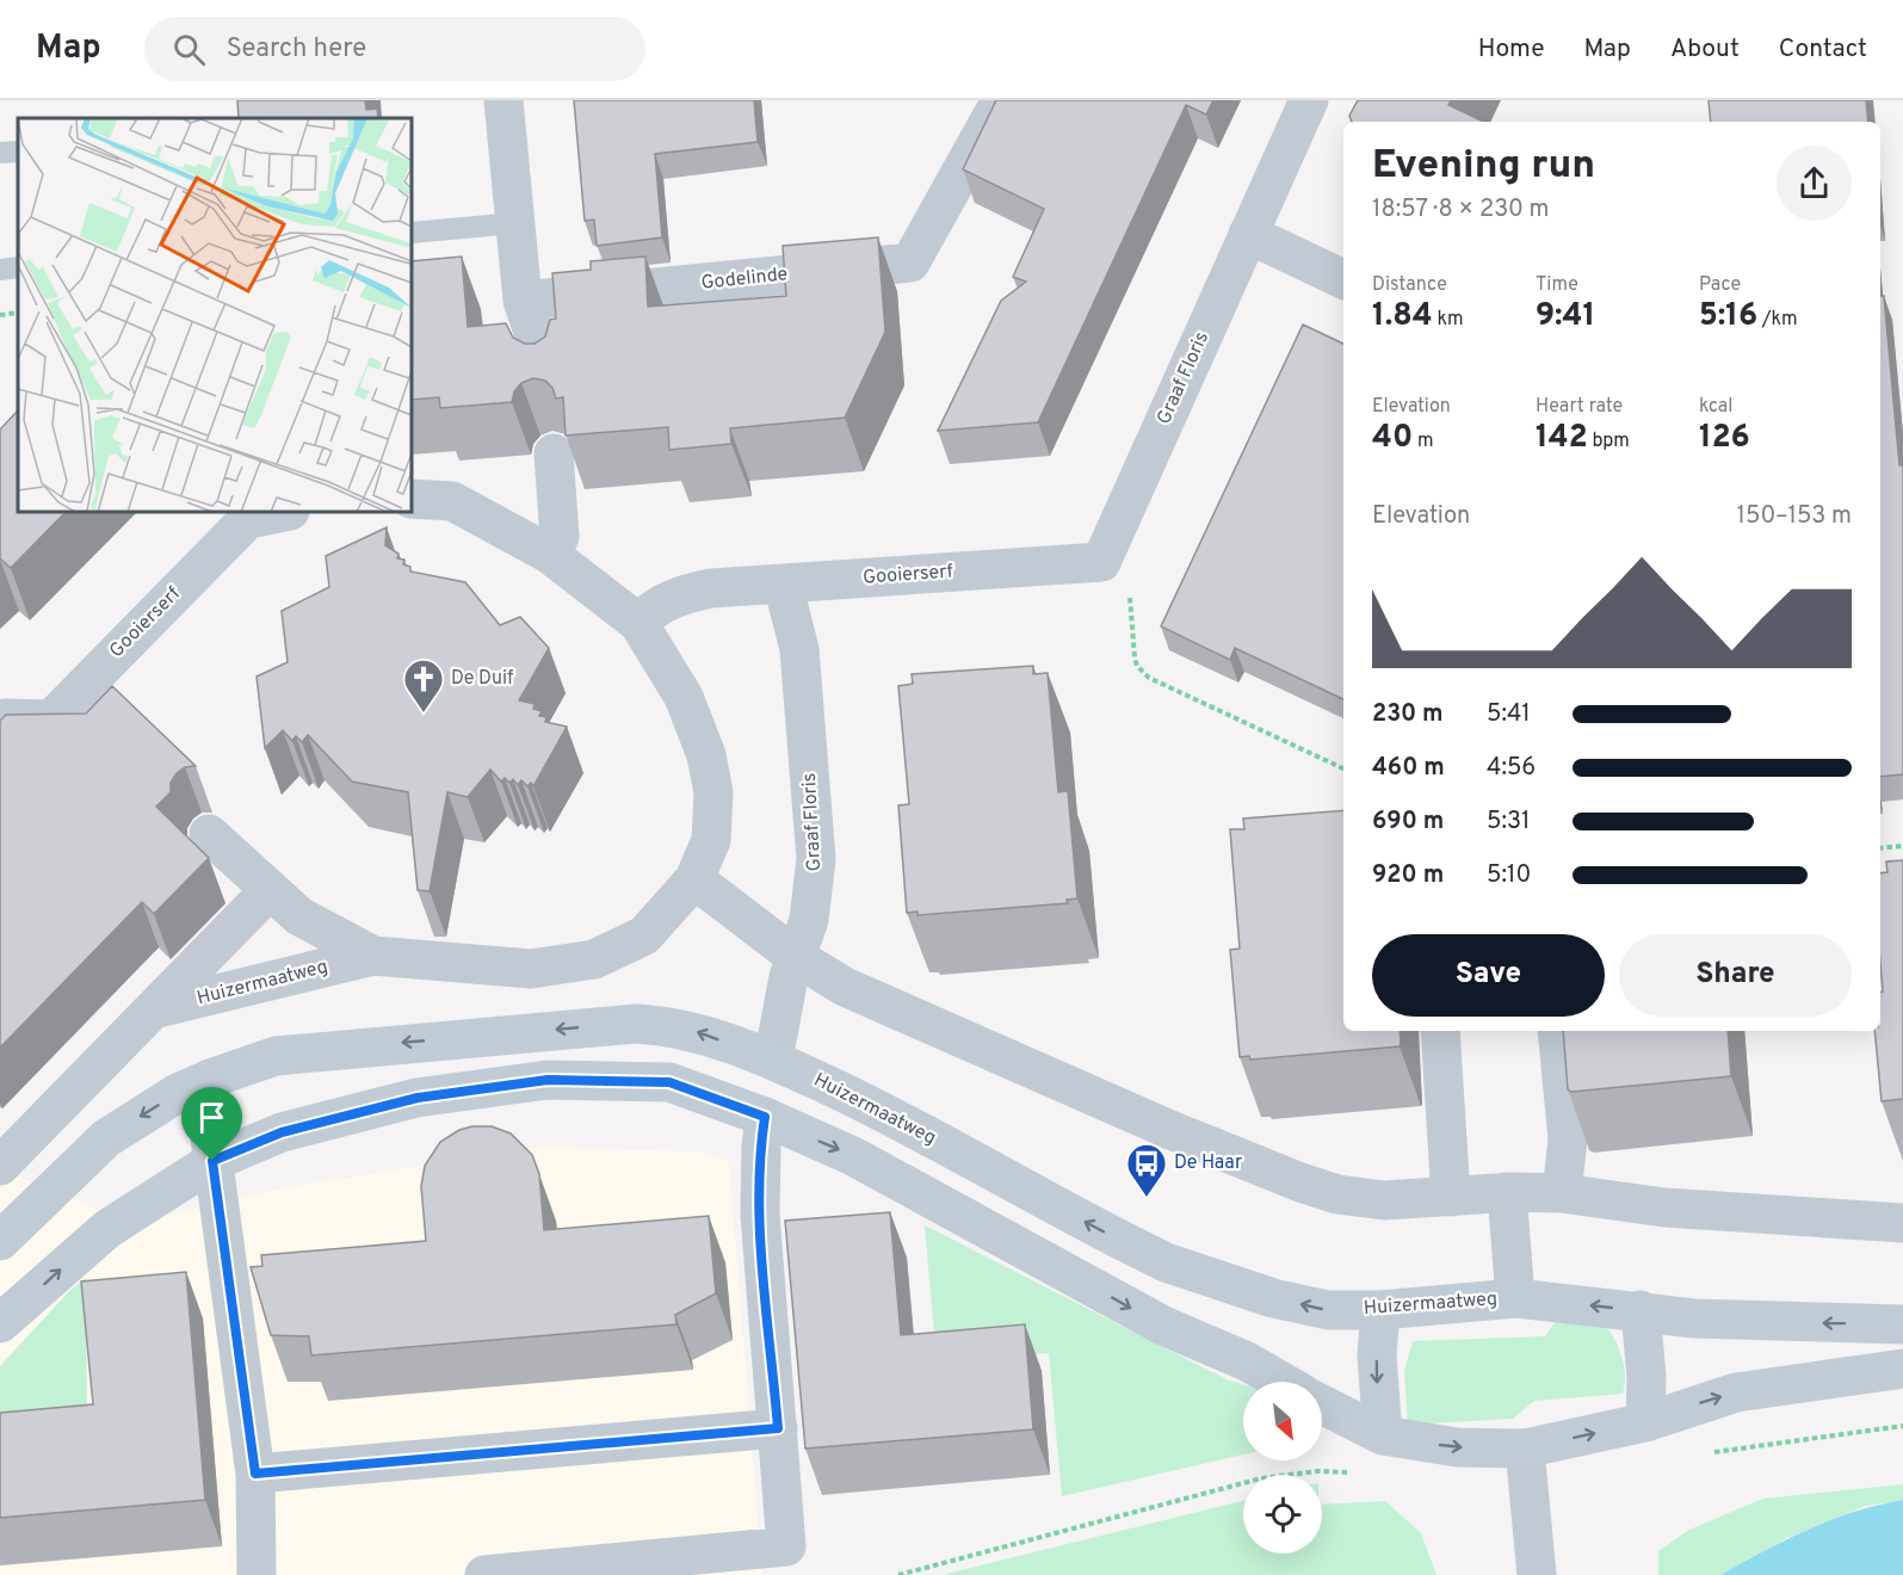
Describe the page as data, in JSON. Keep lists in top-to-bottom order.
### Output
{
  "streets": {
    "main road": ["Huizermaatweg"],
    "street": ["Godelinde", "Graaf Floris", "Gooierserf"]
  },
  "crossings": [
    ["Graaf Floris", "Gooierserf"],
    ["Graaf Floris", "Huizermaatweg"]
  ],
  "places": {
    "church": ["De Duif"],
    "bus stop": ["De Haar"]
  },
  "north": "bottom right",
  "page": {
    "header": "Map",
    "search": "Search here",
    "nav": [
      "Home",
      "Map",
      "About",
      "Contact"
    ],
    "heading": ["Evening run", "18:57 · 8 × 230 m"],
    "stats": [
      ["Distance", "1.84 km"],
      ["Time", "9:41"],
      ["Pace", "5:16 /km"],
      ["Elevation", "40 m"],
      ["Heart rate", "142 bpm"],
      ["kcal", "126"]
    ],
    "chart": ["Elevation", "150–153 m"],
    "list": [
      {
        "name": "230 m",
        "note": "5:41"
      },
      {
        "name": "460 m",
        "note": "4:56"
      },
      {
        "name": "690 m",
        "note": "5:31"
      },
      {
        "name": "920 m",
        "note": "5:10"
      }
    ],
    "buttons": ["Save", "Share"]
  }
}
